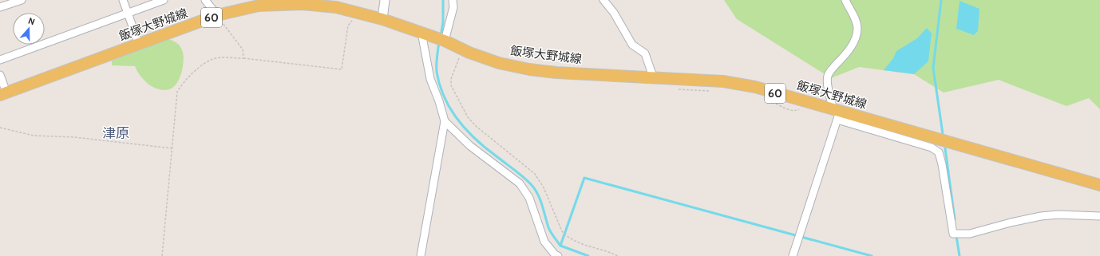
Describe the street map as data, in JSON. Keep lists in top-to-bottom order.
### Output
{
  "streets": {
    "main road": ["60", "飯塚大野城線"]
  },
  "districts": ["津原"],
  "north": "top"
}
